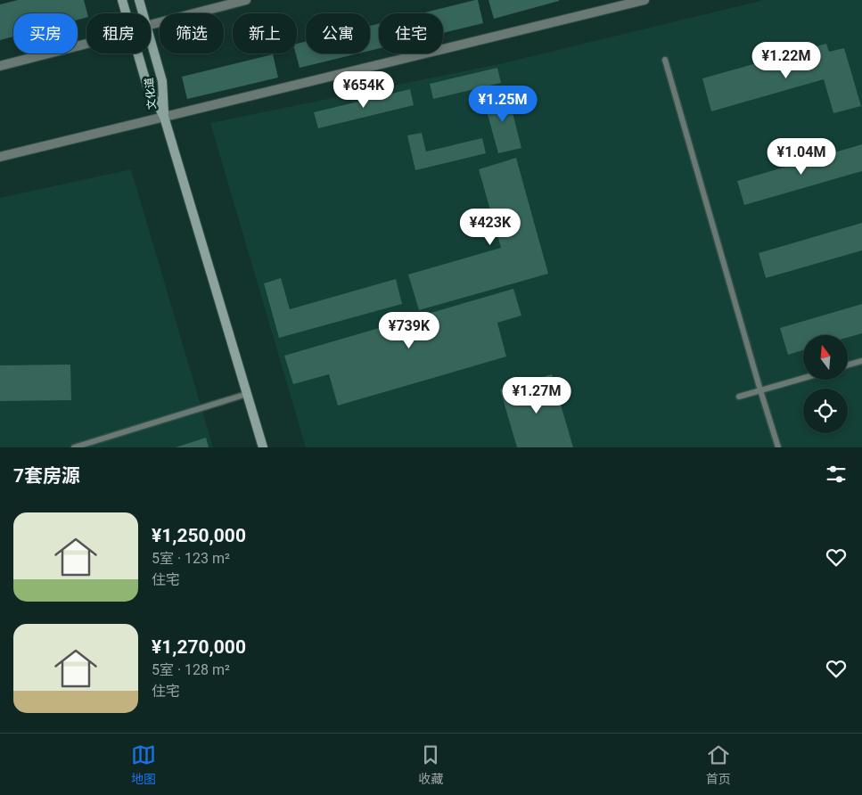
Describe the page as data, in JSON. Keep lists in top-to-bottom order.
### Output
{
  "streets": {
    "street": ["文化道"]
  },
  "north": "top",
  "page": {
    "chip": [
      "买房",
      "租房",
      "筛选",
      "新上",
      "公寓",
      "住宅"
    ],
    "price": [
      "¥1.22M",
      "¥654K",
      "¥1.25M",
      "¥1.04M",
      "¥423K",
      "¥739K",
      "¥1.27M"
    ],
    "heading": "7套房源",
    "list": [
      {
        "name": "¥1,250,000",
        "note": "5室 · 123 m² · 住宅"
      },
      {
        "name": "¥1,270,000",
        "note": "5室 · 128 m² · 住宅"
      }
    ],
    "tabs": ["地图", "收藏", "首页"]
  }
}
